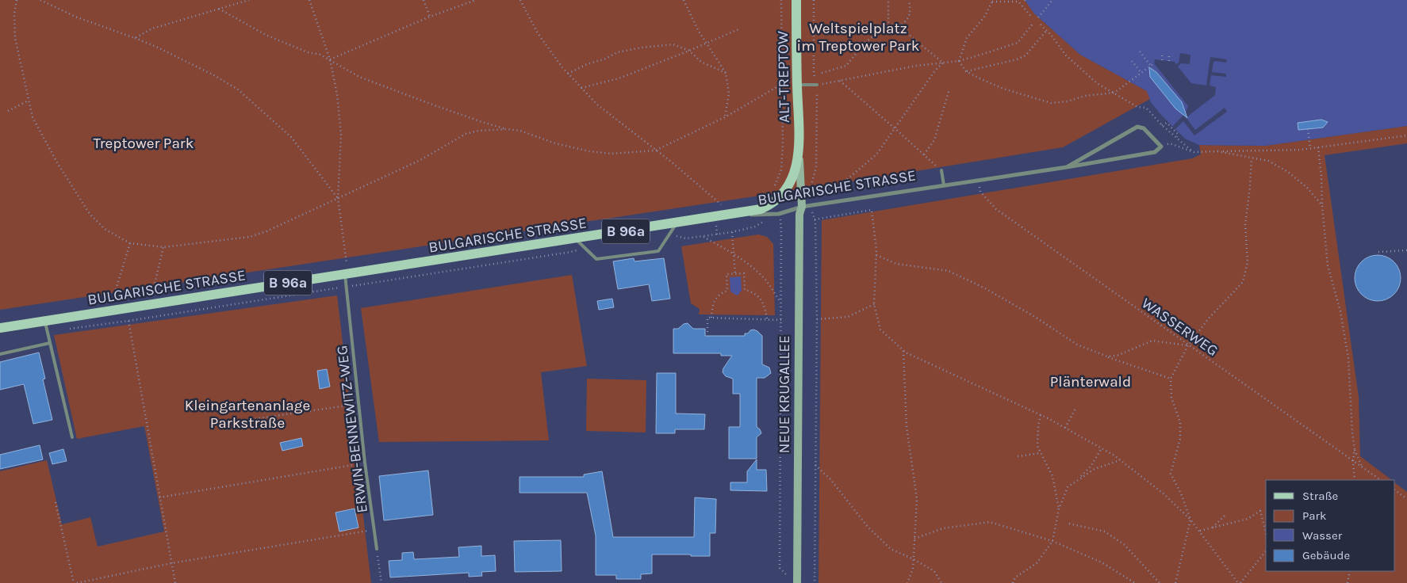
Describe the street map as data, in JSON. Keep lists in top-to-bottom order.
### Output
{
  "streets": {
    "main road": ["ALT-TREPTOW", "BULGARISCHE STRASSE", "B 96a"],
    "street": ["NEUE KRUGALLEE"],
    "lane": ["ERWIN-BENNEWITZ-WEG"],
    "path": ["WASSERWEG"]
  },
  "crossings": [
    ["ALT-TREPTOW", "BULGARISCHE STRASSE"],
    ["ALT-TREPTOW", "NEUE KRUGALLEE"],
    ["BULGARISCHE STRASSE", "WASSERWEG"],
    ["BULGARISCHE STRASSE", "NEUE KRUGALLEE"],
    ["BULGARISCHE STRASSE", "ERWIN-BENNEWITZ-WEG"]
  ],
  "parks": [
    "Weltspielplatz im Treptower Park",
    "Treptower Park",
    "Plänterwald",
    "Kleingartenanlage Parkstraße"
  ],
  "legend": [
    "Straße",
    "Park",
    "Wasser",
    "Gebäude"
  ]
}
